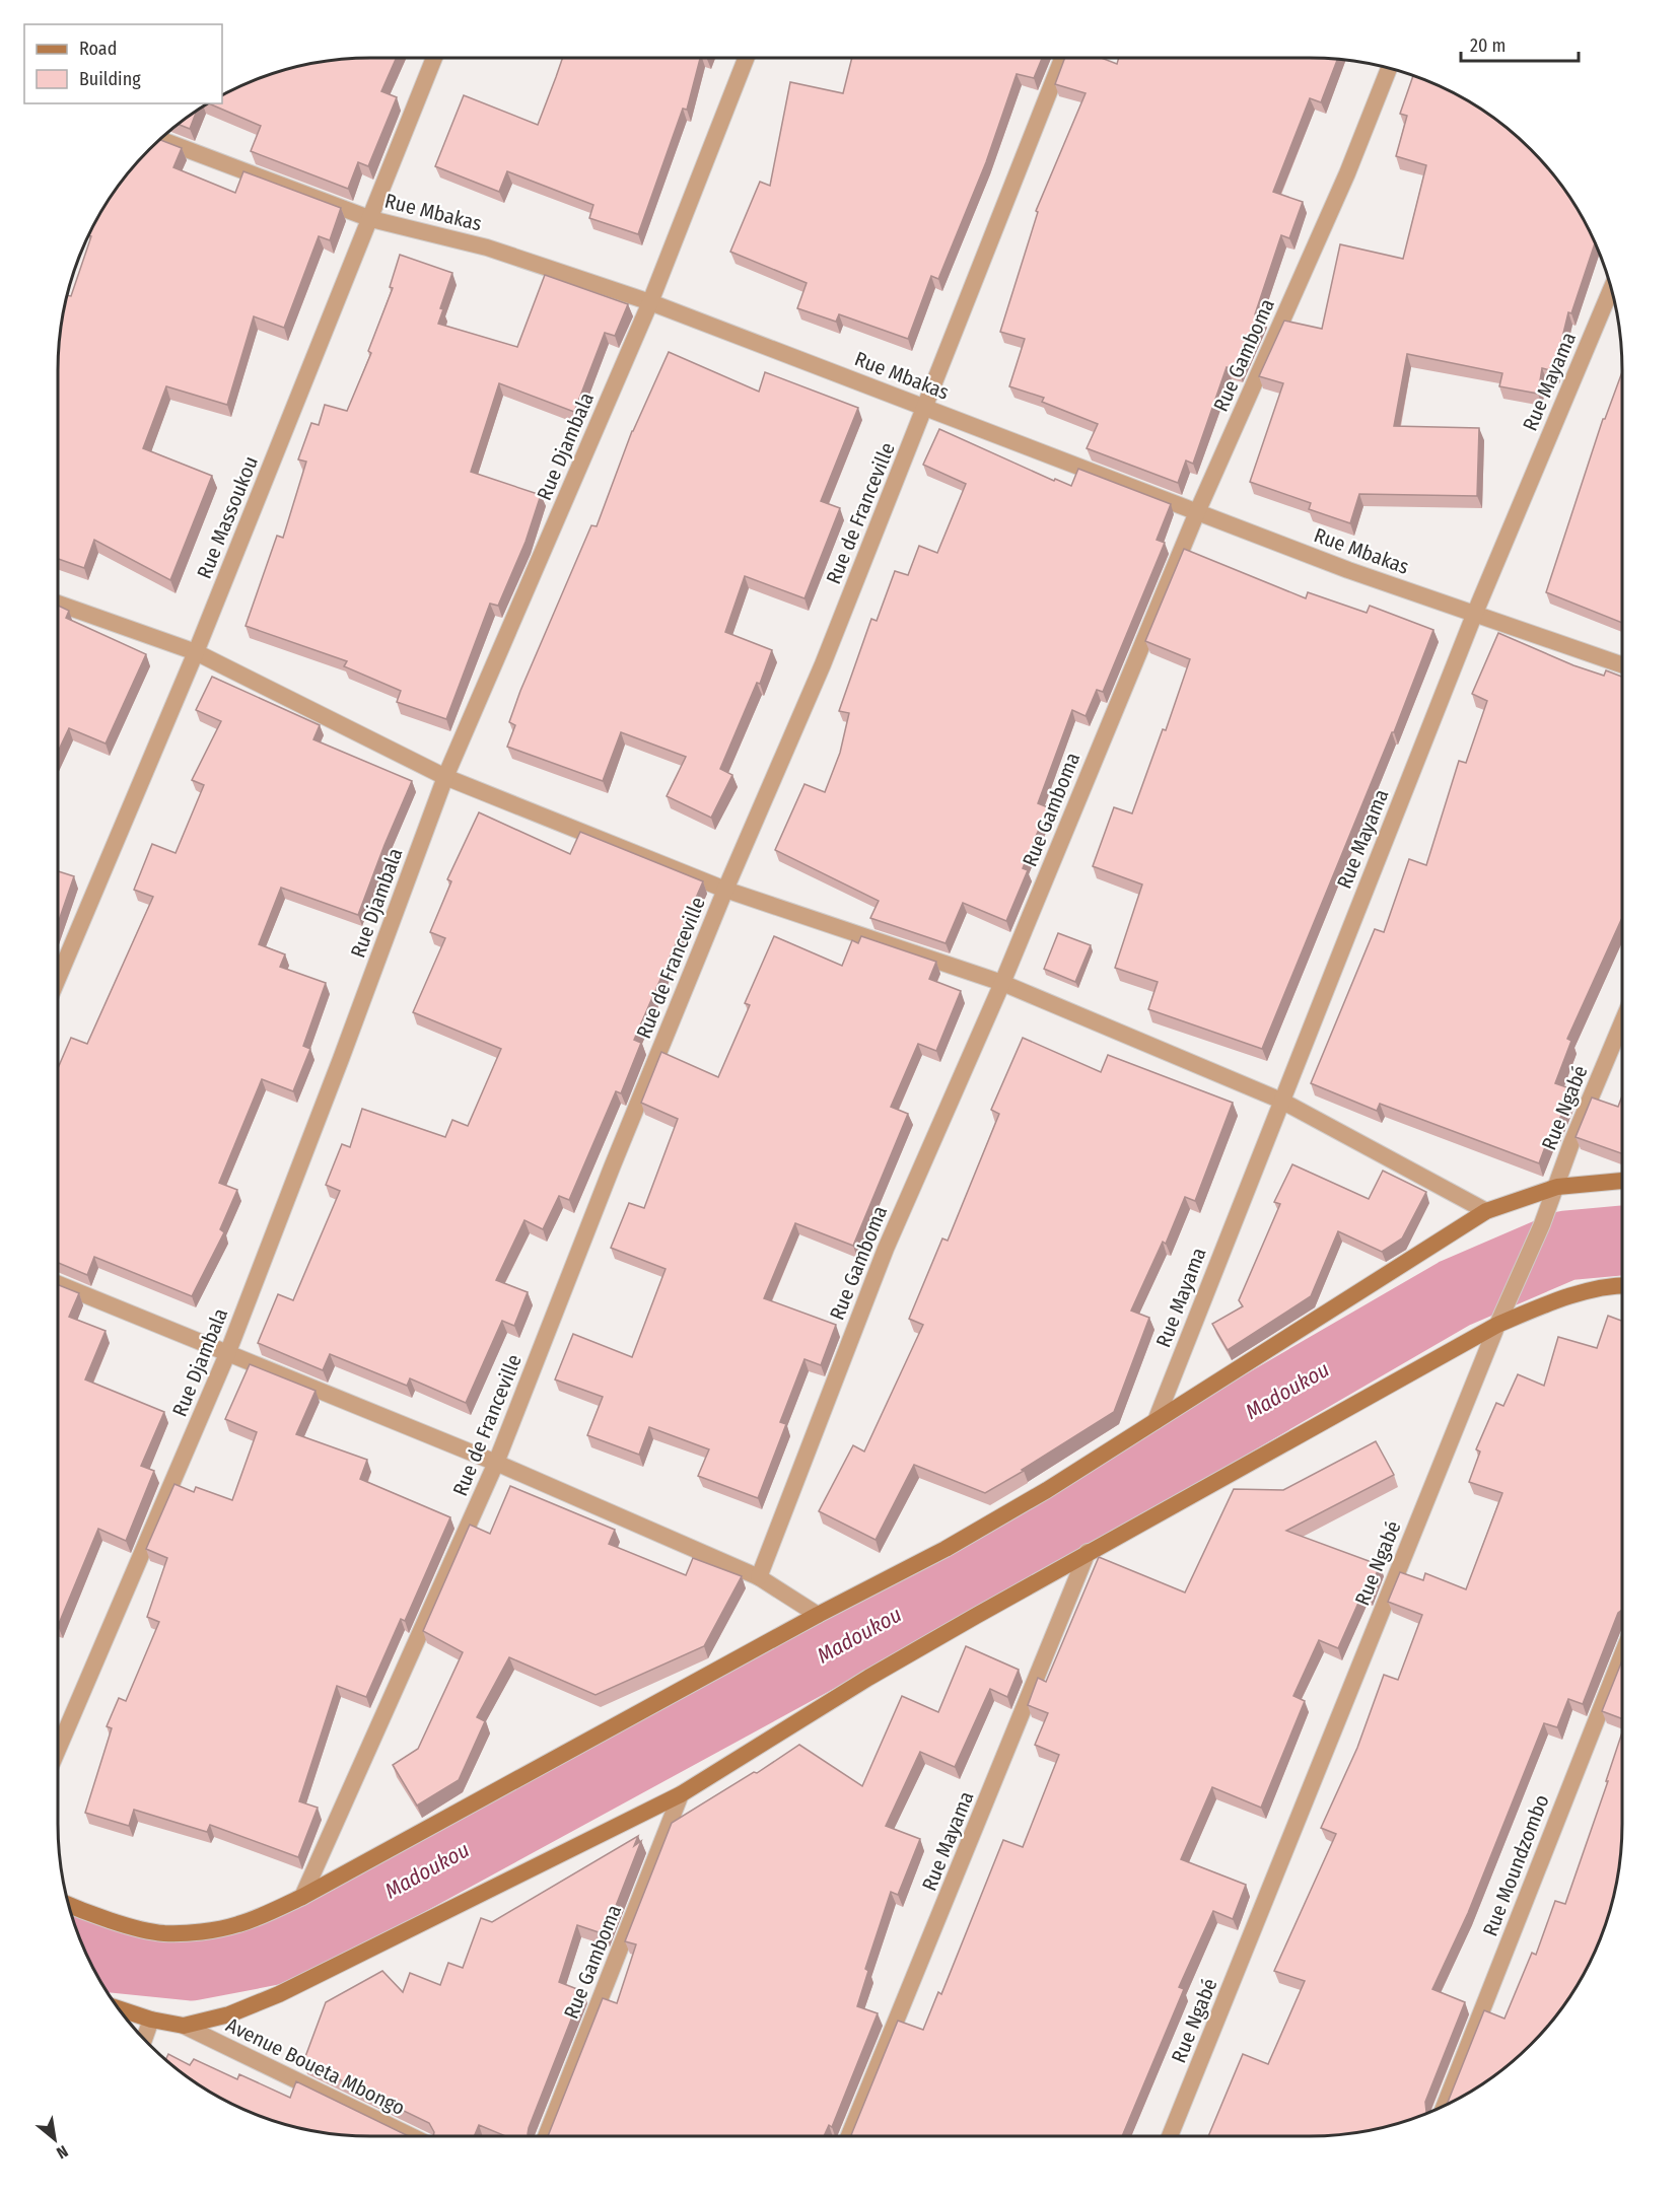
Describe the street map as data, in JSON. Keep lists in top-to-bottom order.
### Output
{
  "streets": {
    "street": [
      "Rue Mbakas",
      "Rue Gamboma",
      "Rue Mayama",
      "Rue Djambala",
      "Rue de Franceville",
      "Rue Massoukou",
      "Rue Ngabé",
      "Rue Moundzombo",
      "Avenue Boueta Mbongo"
    ]
  },
  "crossings": [
    ["Rue Mbakas", "Rue Gamboma"],
    ["Rue Mbakas", "Rue Mayama"],
    ["Rue Mbakas", "Rue Djambala"],
    ["Rue Mbakas", "Rue de Franceville"],
    ["Rue Mbakas", "Rue Massoukou"]
  ],
  "water": ["Madoukou"],
  "legend": ["Road", "Building"],
  "scale_bar": "20 m",
  "north": "bottom right"
}
